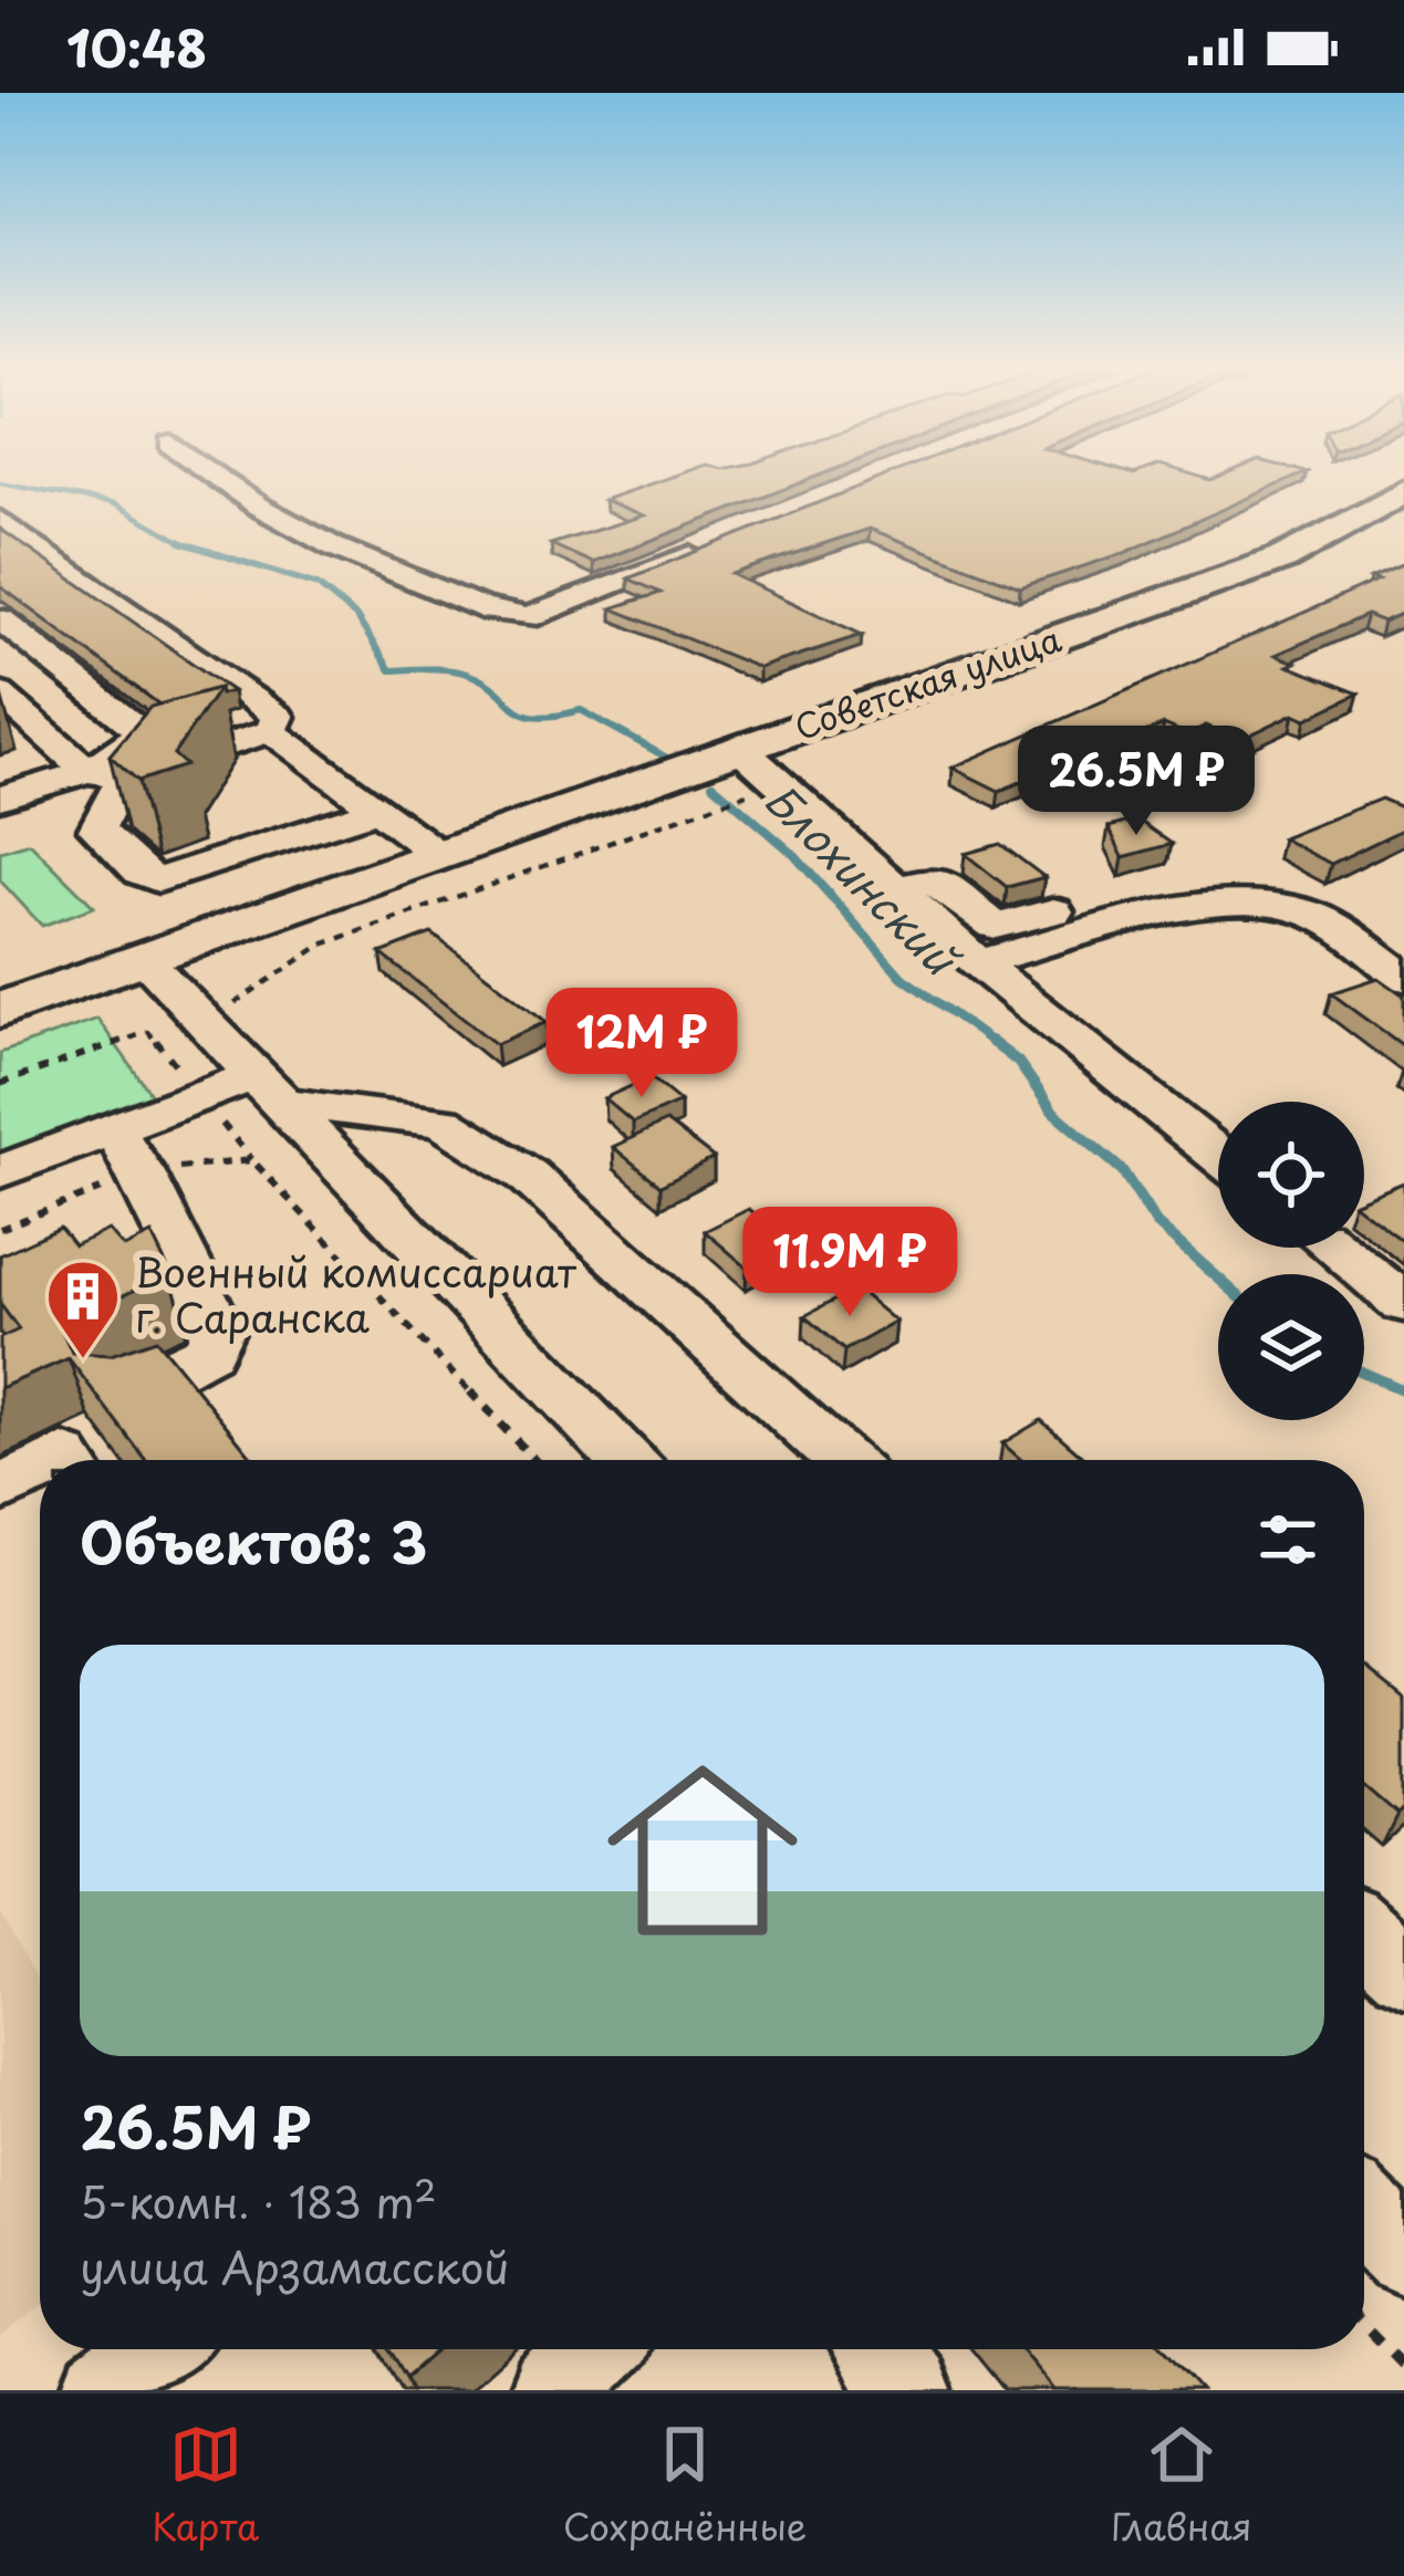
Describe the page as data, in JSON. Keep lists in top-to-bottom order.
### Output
{
  "streets": {
    "main road": ["Советская улица"]
  },
  "water": ["Блохинский"],
  "places": {
    "building": ["Военный комиссариат г. Саранска"]
  },
  "page": {
    "status": "10:48",
    "price": ["26.5M ₽", "12M ₽", "11.9M ₽"],
    "heading": "Объектов: 3",
    "list": [
      {
        "name": "26.5M ₽",
        "note": "5-комн. · 183 m² · улица Арзамасской"
      }
    ],
    "tabs": ["Карта", "Сохранённые", "Главная"]
  }
}
